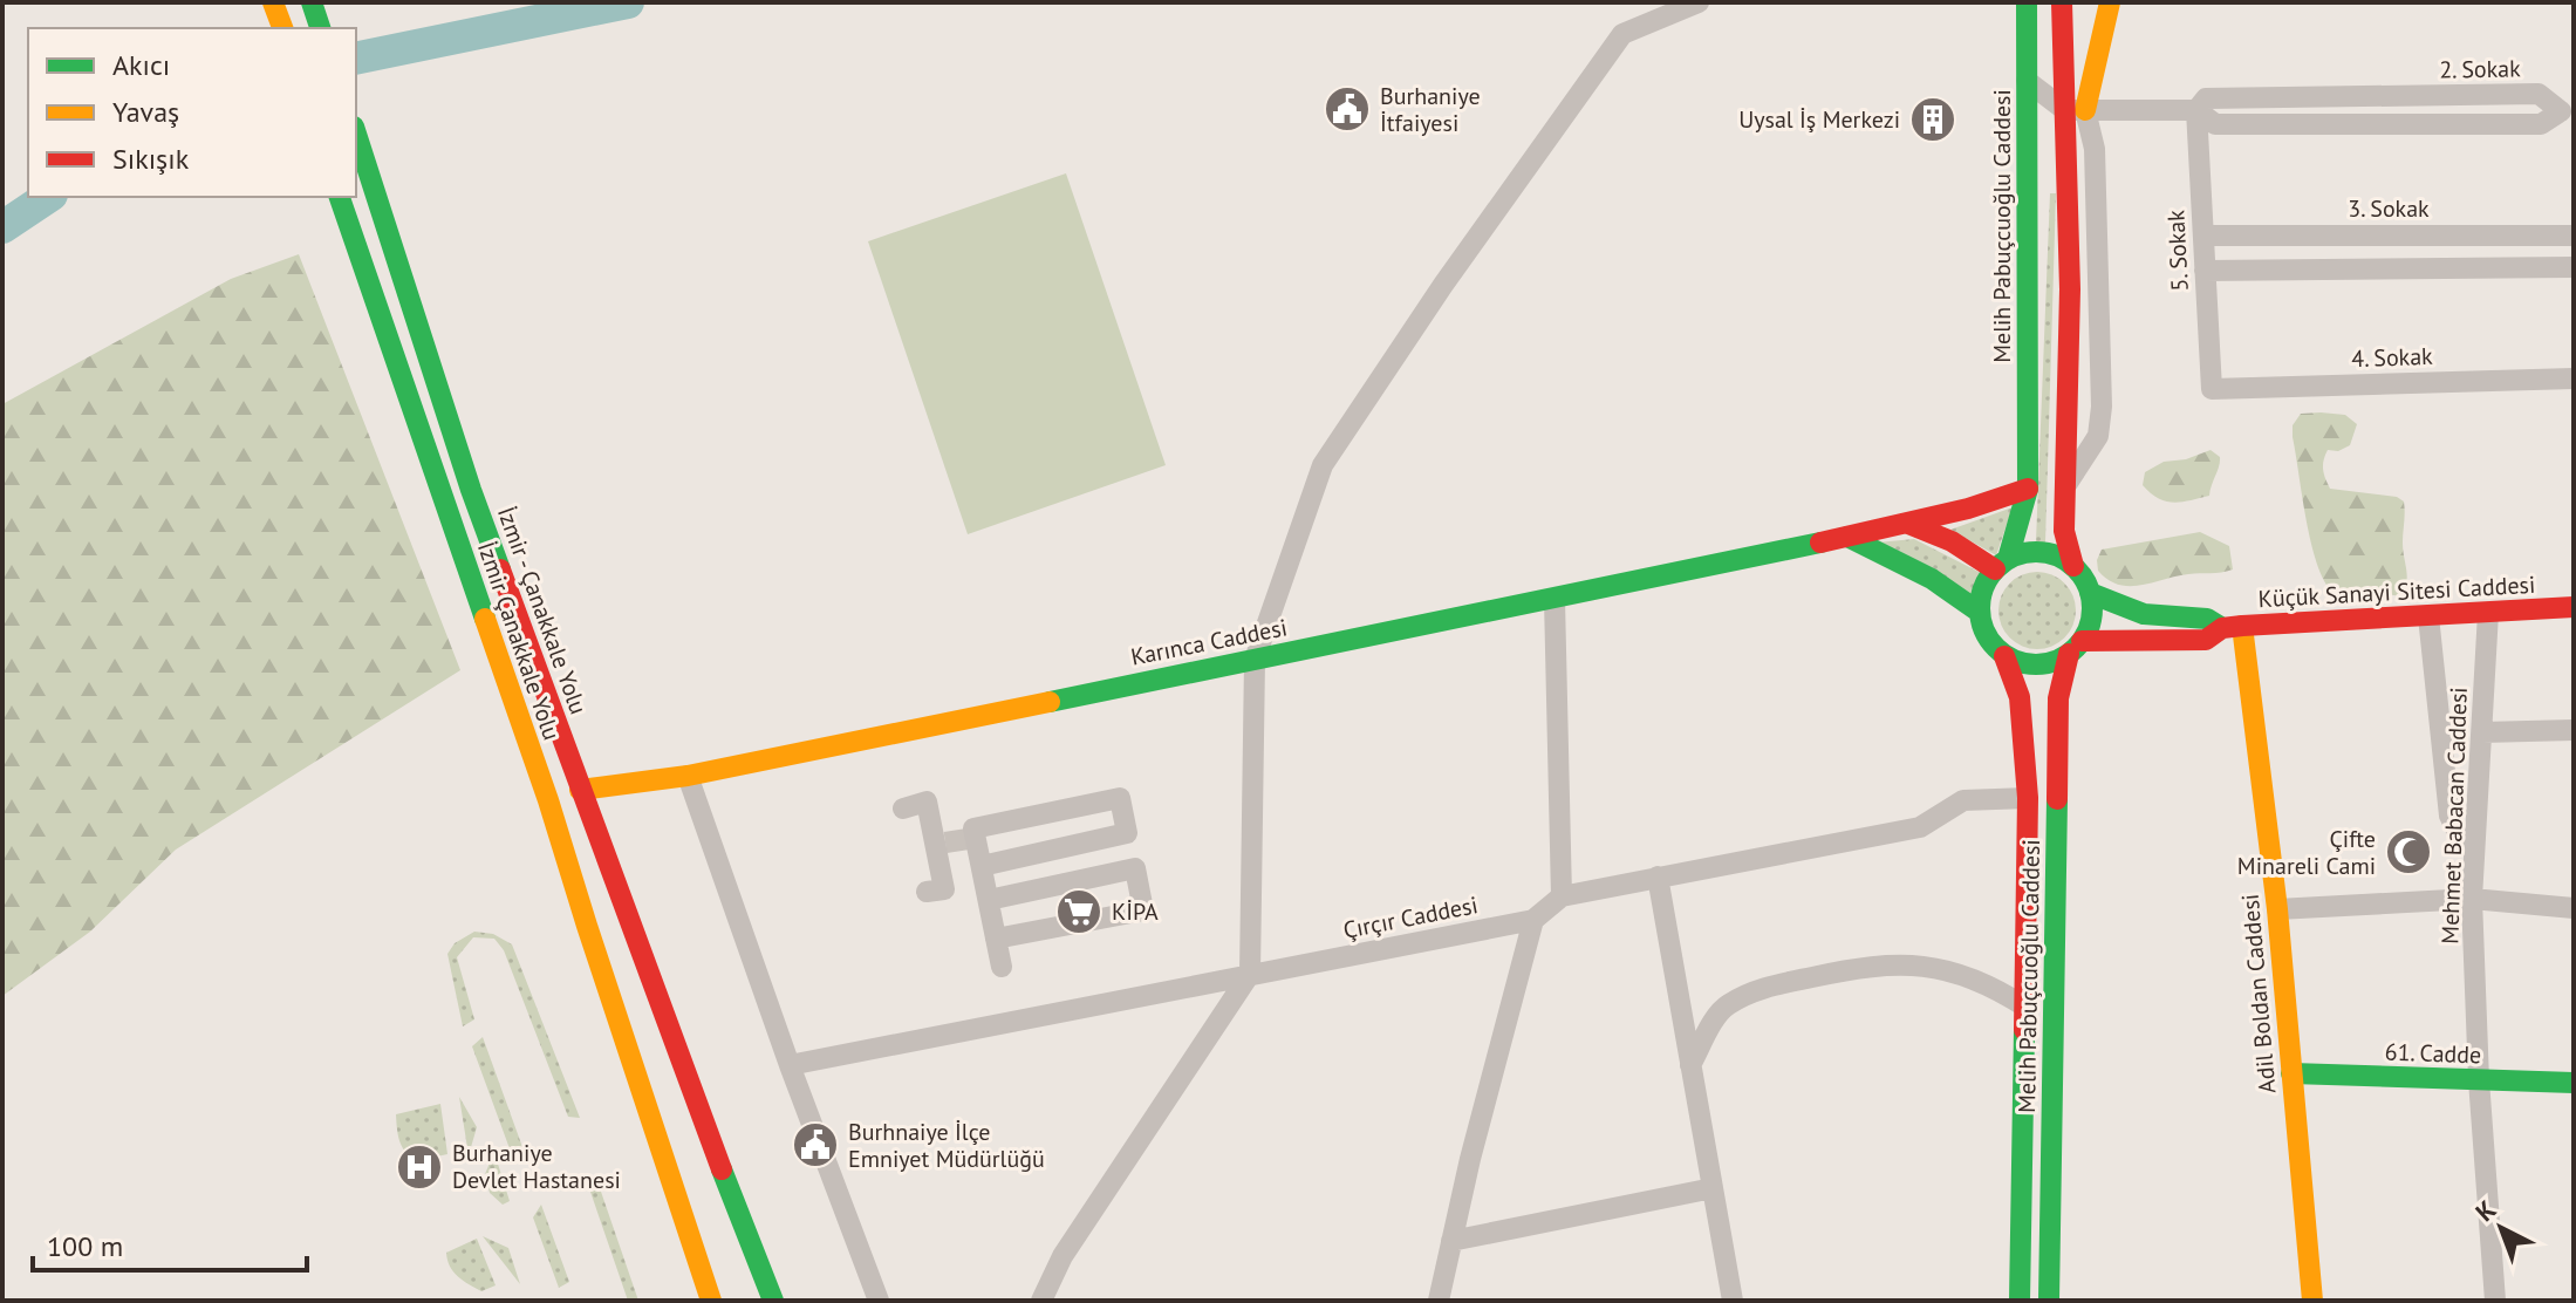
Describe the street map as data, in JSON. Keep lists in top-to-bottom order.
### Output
{
  "streets": {
    "main road": [
      "Melih Pabuçcuoğlu Caddesi",
      "Küçük Sanayi Sitesi Caddesi",
      "İzmir - Çanakkale Yolu",
      "İzmir Çanakkale Yolu",
      "Karınca Caddesi",
      "Adil Boldan Caddesi",
      "61. Cadde"
    ],
    "street": [
      "3. Sokak",
      "5. Sokak",
      "4. Sokak",
      "Mehmet Babacan Caddesi",
      "Çırçır Caddesi"
    ]
  },
  "crossings": [
    ["3. Sokak", "5. Sokak"],
    ["Melih Pabuçcuoğlu Caddesi", "Küçük Sanayi Sitesi Caddesi"],
    ["Melih Pabuçcuoğlu Caddesi", "Karınca Caddesi"],
    ["Melih Pabuçcuoğlu Caddesi", "Çırçır Caddesi"],
    ["5. Sokak", "4. Sokak"],
    ["Küçük Sanayi Sitesi Caddesi", "Mehmet Babacan Caddesi"],
    ["Küçük Sanayi Sitesi Caddesi", "Adil Boldan Caddesi"],
    ["İzmir - Çanakkale Yolu", "Karınca Caddesi"],
    ["Mehmet Babacan Caddesi", "61. Cadde"],
    ["Adil Boldan Caddesi", "61. Cadde"]
  ],
  "places": {
    "public building": ["Burhaniye İtfaiyesi", "Burhnaiye İlçe Emniyet Müdürlüğü"],
    "building": ["Uysal İş Merkezi"],
    "mosque": ["Çifte Minareli Cami"],
    "supermarket": ["KİPA"],
    "hospital": ["Burhaniye Devlet Hastanesi"]
  },
  "legend": ["Akıcı", "Yavaş", "Sıkışık"],
  "scale_bar": "100 m",
  "north": "top left"
}
